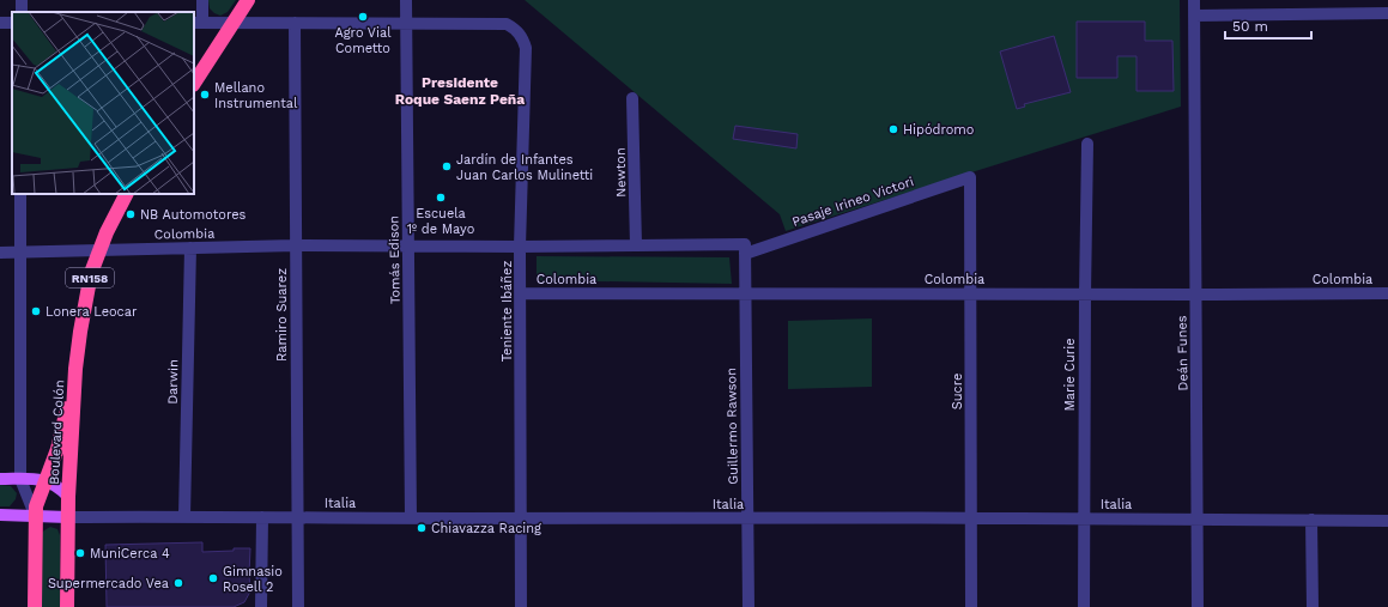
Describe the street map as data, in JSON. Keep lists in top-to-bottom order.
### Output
{
  "streets": {
    "highway": ["RN158", "Boulevard Colón"],
    "street": [
      "Newton",
      "Pasaje Irineo Victori",
      "Colombia",
      "Tomás Edison",
      "Teniente Ibáñez",
      "Ramiro Suarez",
      "Deán Funes",
      "Marie Curie",
      "Darwin",
      "Sucre",
      "Guillermo Rawson",
      "Italia"
    ]
  },
  "crossings": [
    ["Newton", "Colombia"],
    ["Pasaje Irineo Victori", "Colombia"],
    ["Pasaje Irineo Victori", "Sucre"],
    ["Pasaje Irineo Victori", "Guillermo Rawson"],
    ["Colombia", "Tomás Edison"],
    ["Colombia", "Teniente Ibáñez"],
    ["Colombia", "Ramiro Suarez"],
    ["Colombia", "Deán Funes"],
    ["Colombia", "Marie Curie"],
    ["Colombia", "Darwin"],
    ["Colombia", "Sucre"],
    ["Colombia", "Guillermo Rawson"],
    ["Colombia", "Boulevard Colón"],
    ["Tomás Edison", "Teniente Ibáñez"],
    ["Tomás Edison", "Italia"],
    ["RN158", "Boulevard Colón"],
    ["RN158", "Italia"],
    ["Teniente Ibáñez", "Italia"],
    ["Ramiro Suarez", "Italia"],
    ["Deán Funes", "Italia"],
    ["Marie Curie", "Italia"],
    ["Darwin", "Italia"],
    ["Sucre", "Italia"],
    ["Guillermo Rawson", "Italia"]
  ],
  "districts": ["Presidente Roque Saenz Peña"],
  "places": [
    "Agro Vial Cometto",
    "Mellano Instrumental",
    "Hipódromo",
    "Jardín de Infantes Juan Carlos Mulinetti",
    "Escuela 1º de Mayo",
    "NB Automotores",
    "Lonera Leocar",
    "Chiavazza Racing",
    "MuniCerca 4",
    "Gimnasio Rosell 2",
    "Supermercado Vea"
  ],
  "scale_bar": "50 m"
}
